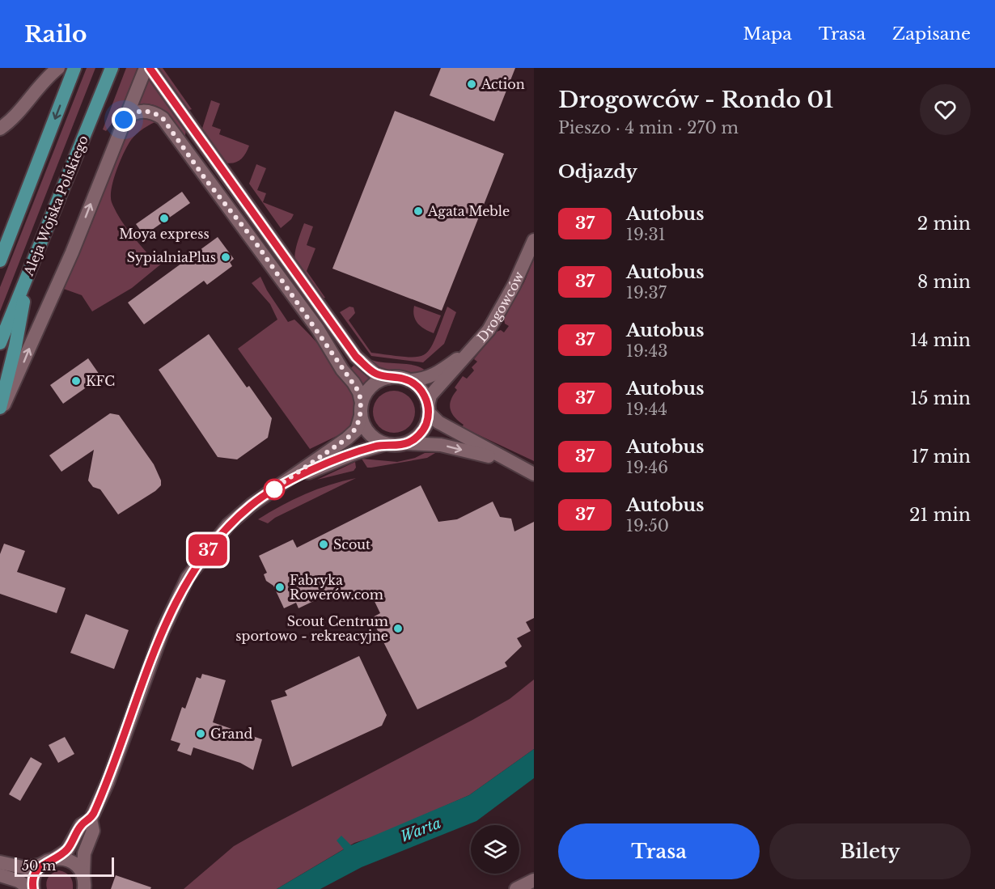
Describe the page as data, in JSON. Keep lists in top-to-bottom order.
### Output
{
  "streets": {
    "main road": ["Aleja Wojska Polskiego"],
    "street": ["Drogowców"]
  },
  "water": ["Warta"],
  "places": [
    "Action",
    "Agata Meble",
    "Moya express",
    "SypialniaPlus",
    "KFC",
    "Scout",
    "Fabryka Rowerów.com",
    "Scout Centrum sportowo - rekreacyjne",
    "Grand"
  ],
  "lines": ["bus line 37"],
  "scale_bar": "50 m",
  "page": {
    "header": "Railo",
    "nav": ["Mapa", "Trasa", "Zapisane"],
    "on_map": "37",
    "heading": [
      ["Drogowców - Rondo 01", "Pieszo · 4 min · 270 m"],
      "Odjazdy"
    ],
    "list": [
      {
        "mark": "37",
        "name": "Autobus",
        "note": "19:31",
        "value": "2 min"
      },
      {
        "mark": "37",
        "name": "Autobus",
        "note": "19:37",
        "value": "8 min"
      },
      {
        "mark": "37",
        "name": "Autobus",
        "note": "19:43",
        "value": "14 min"
      },
      {
        "mark": "37",
        "name": "Autobus",
        "note": "19:44",
        "value": "15 min"
      },
      {
        "mark": "37",
        "name": "Autobus",
        "note": "19:46",
        "value": "17 min"
      },
      {
        "mark": "37",
        "name": "Autobus",
        "note": "19:50",
        "value": "21 min"
      }
    ],
    "buttons": ["Trasa", "Bilety"],
    "scale": "50 m"
  }
}
